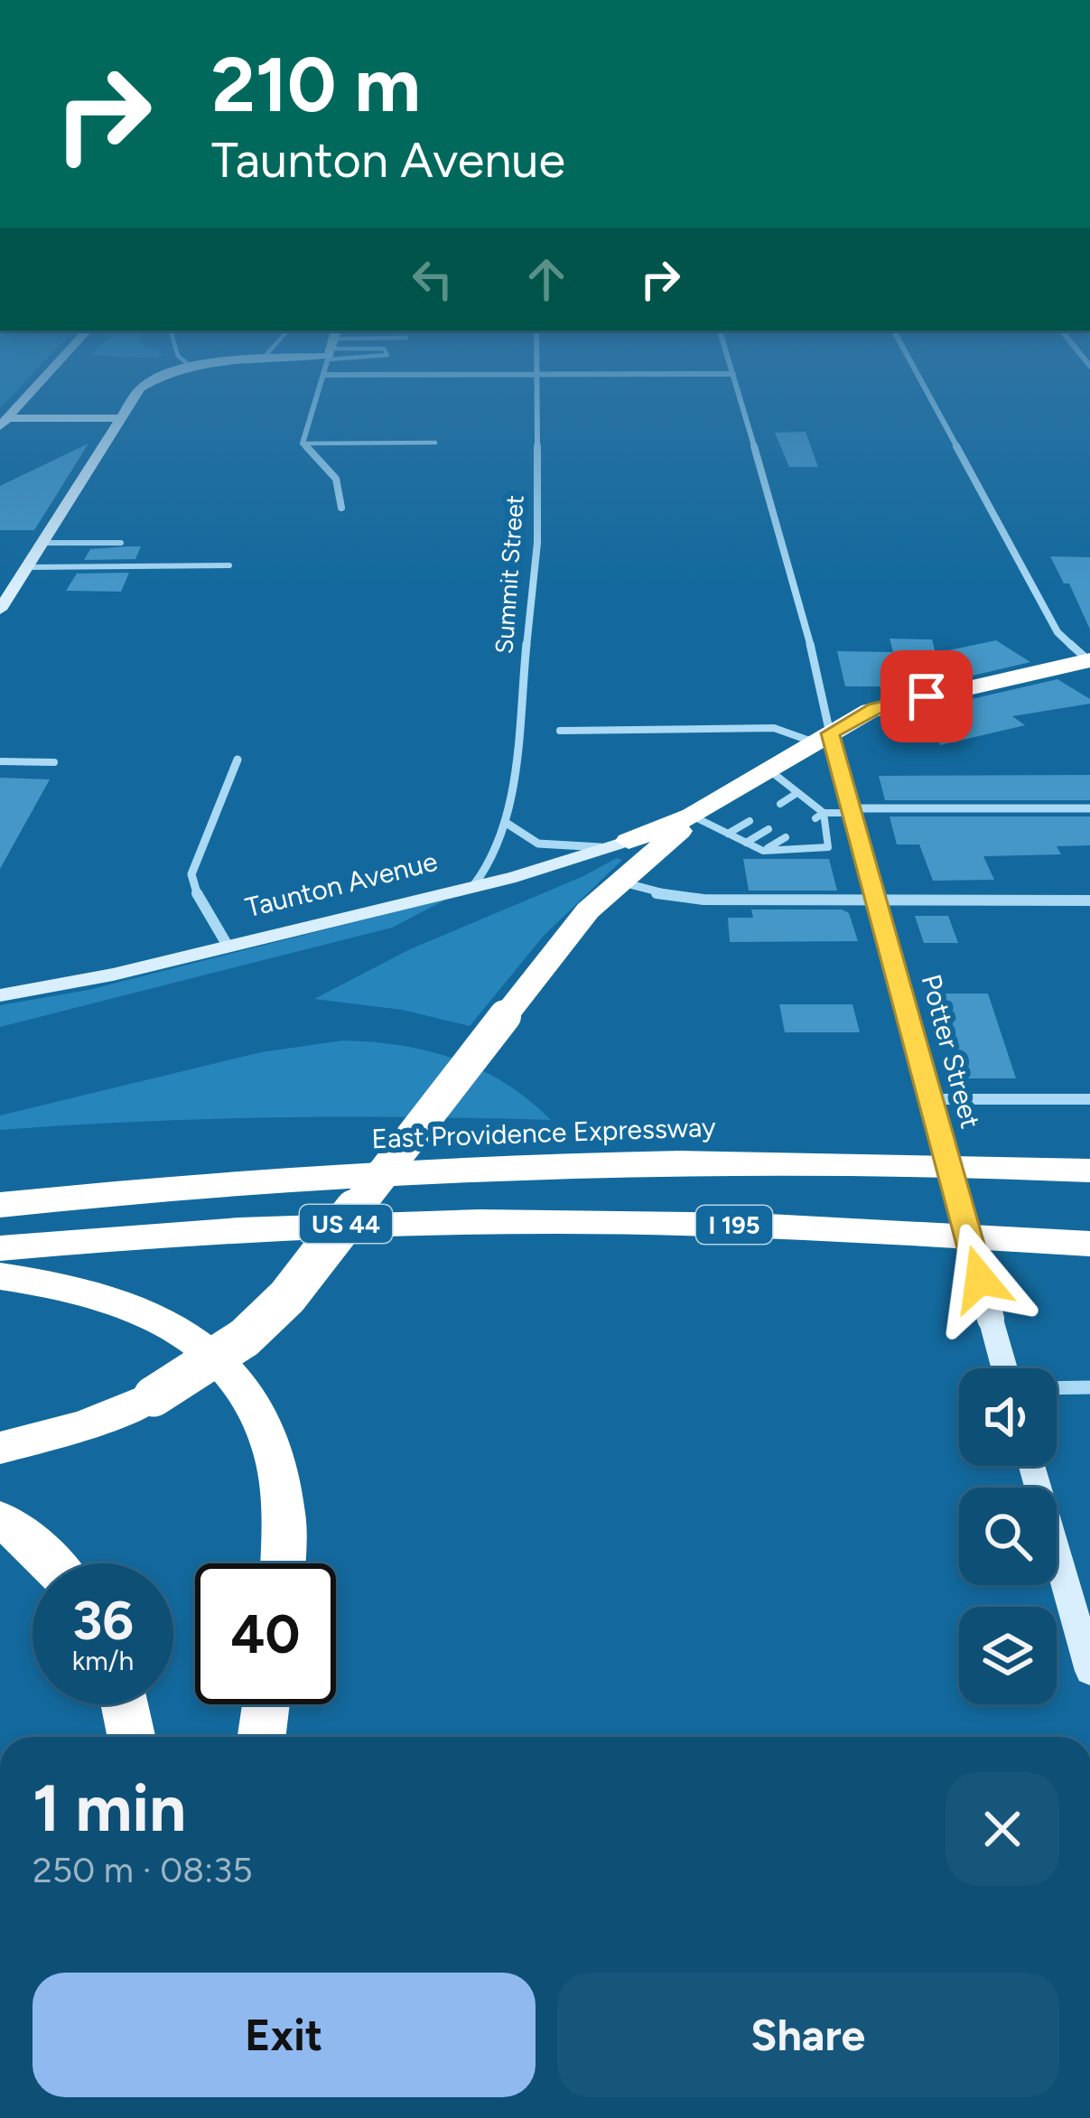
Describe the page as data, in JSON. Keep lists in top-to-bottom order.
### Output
{
  "streets": {
    "highway": [
      "Taunton Avenue",
      "East Providence Expressway",
      "US 44",
      "I 195"
    ],
    "street": ["Summit Street", "Potter Street"]
  },
  "crossings": [
    ["Summit Street", "Taunton Avenue"],
    ["Taunton Avenue", "Potter Street"],
    ["Taunton Avenue", "US 44"]
  ],
  "page": {
    "turn": ["210 m", "Taunton Avenue"],
    "speed": "36 km/h",
    "limit": "40",
    "heading": ["1 min", "250 m · 08:35"],
    "buttons": ["Exit", "Share"]
  }
}
